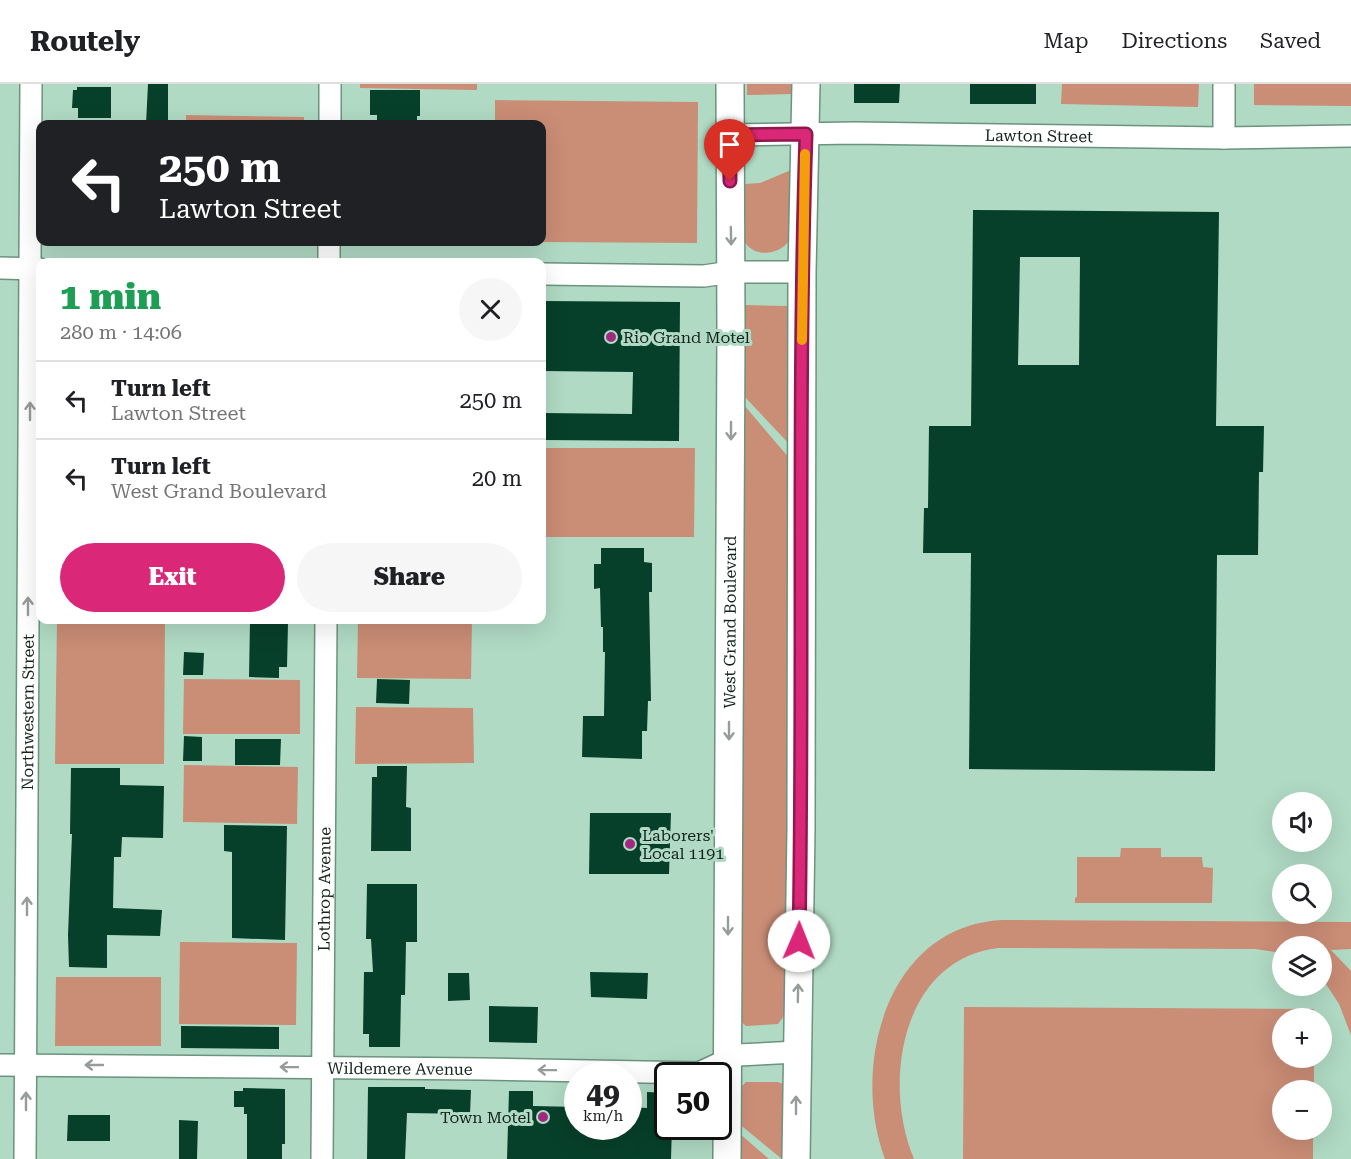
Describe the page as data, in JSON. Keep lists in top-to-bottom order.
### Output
{
  "streets": {
    "main road": ["West Grand Boulevard"],
    "street": [
      "Lawton Street",
      "Northwestern Street",
      "Lothrop Avenue",
      "Wildemere Avenue"
    ]
  },
  "crossings": [
    ["Lawton Street", "West Grand Boulevard"],
    ["West Grand Boulevard", "Wildemere Avenue"],
    ["Northwestern Street", "Wildemere Avenue"],
    ["Lothrop Avenue", "Wildemere Avenue"]
  ],
  "one_way": ["Northwestern Street", "Wildemere Avenue"],
  "places": ["Rio Grand Motel", "Laborers' Local 1191", "Town Motel"],
  "page": {
    "header": "Routely",
    "nav": ["Map", "Directions", "Saved"],
    "turn": ["250 m", "Lawton Street"],
    "heading": ["1 min", "280 m · 14:06"],
    "list": [
      {
        "name": "Turn left",
        "note": "Lawton Street",
        "value": "250 m"
      },
      {
        "name": "Turn left",
        "note": "West Grand Boulevard",
        "value": "20 m"
      }
    ],
    "buttons": ["Exit", "Share"],
    "map_buttons": ["+", "−"],
    "speed": "49 km/h",
    "limit": "50"
  }
}
